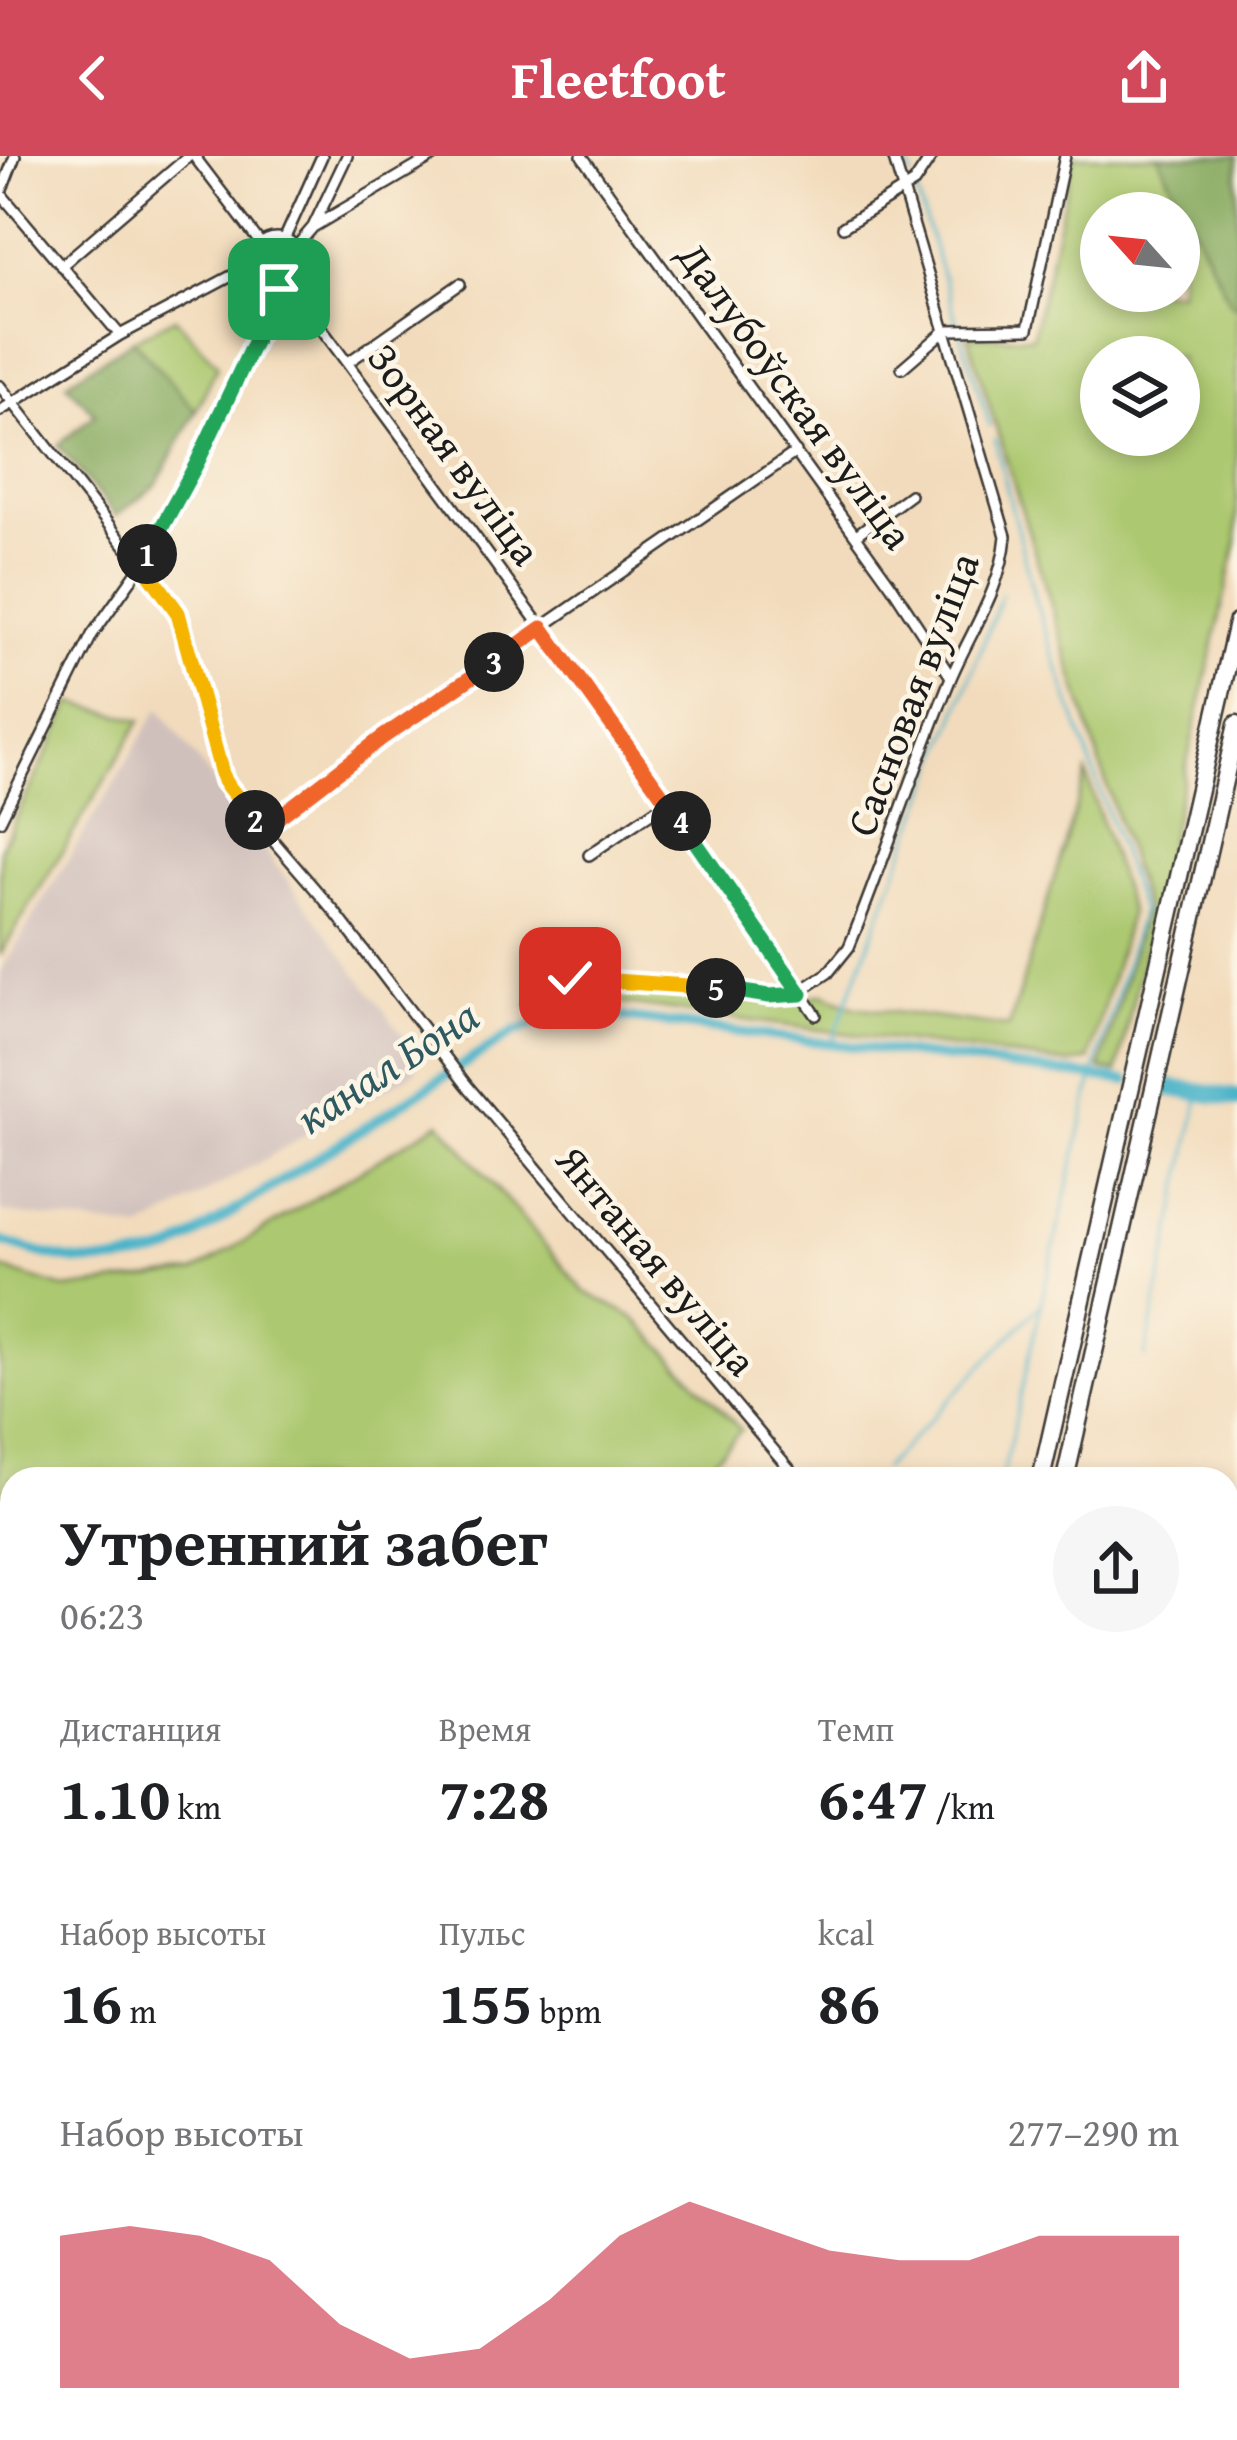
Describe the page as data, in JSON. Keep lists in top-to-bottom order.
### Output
{
  "streets": {
    "street": [
      "Далубоўская вуліца",
      "Зорная вуліца",
      "Сасновая вуліца",
      "Янтаная вуліца"
    ]
  },
  "crossings": [
    ["Далубоўская вуліца", "Сасновая вуліца"],
    ["Зорная вуліца", "Сасновая вуліца"]
  ],
  "water": ["канал Бона"],
  "north": "top left",
  "page": {
    "header": "Fleetfoot",
    "pins": [
      "1",
      "3",
      "2",
      "4",
      "5"
    ],
    "heading": ["Утренний забег", "06:23"],
    "stats": [
      ["Дистанция", "1.10 km"],
      ["Время", "7:28"],
      ["Темп", "6:47 /km"],
      ["Набор высоты", "16 m"],
      ["Пульс", "155 bpm"],
      ["kcal", "86"]
    ],
    "chart": ["Набор высоты", "277–290 m"]
  }
}
